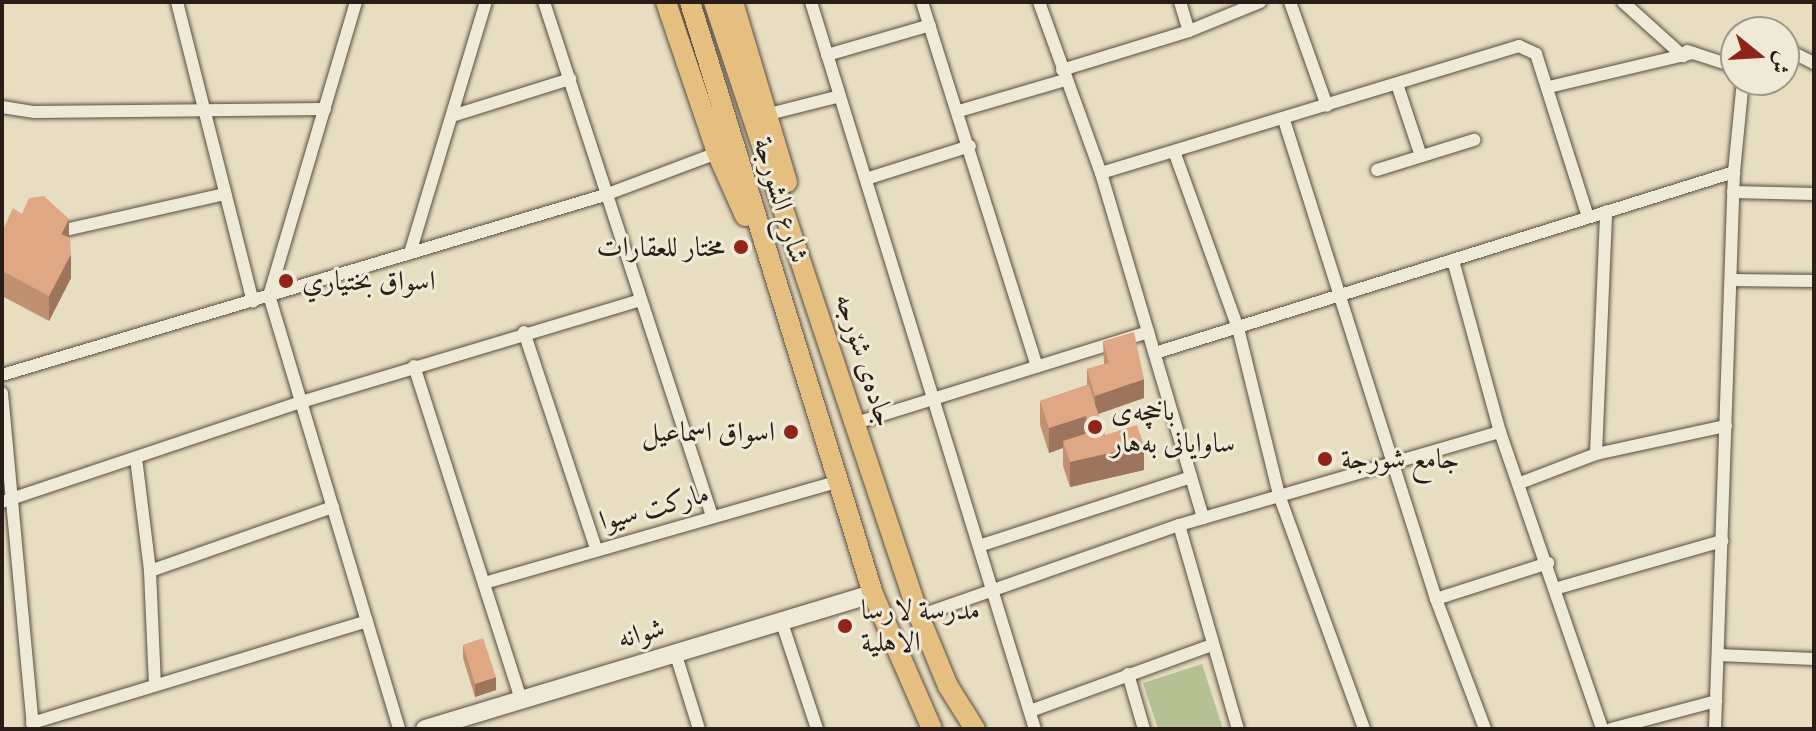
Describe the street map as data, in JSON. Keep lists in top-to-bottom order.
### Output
{
  "streets": {
    "main road": ["شارع الشورجة", "جادەی شۆرجە"],
    "street": ["مارکت سیوا", "شوانە"]
  },
  "crossings": [
    ["شارع الشورجة", "مارکت سیوا"],
    ["شارع الشورجة", "شوانە"]
  ],
  "places": [
    "مختار للعقارات",
    "اسواق بختياري",
    "باخچەی ساوایانی بەهار",
    "اسواق اسماعيل",
    "جامع شورجة",
    "مدرسة لارسا الاهلية"
  ],
  "north": "right"
}
